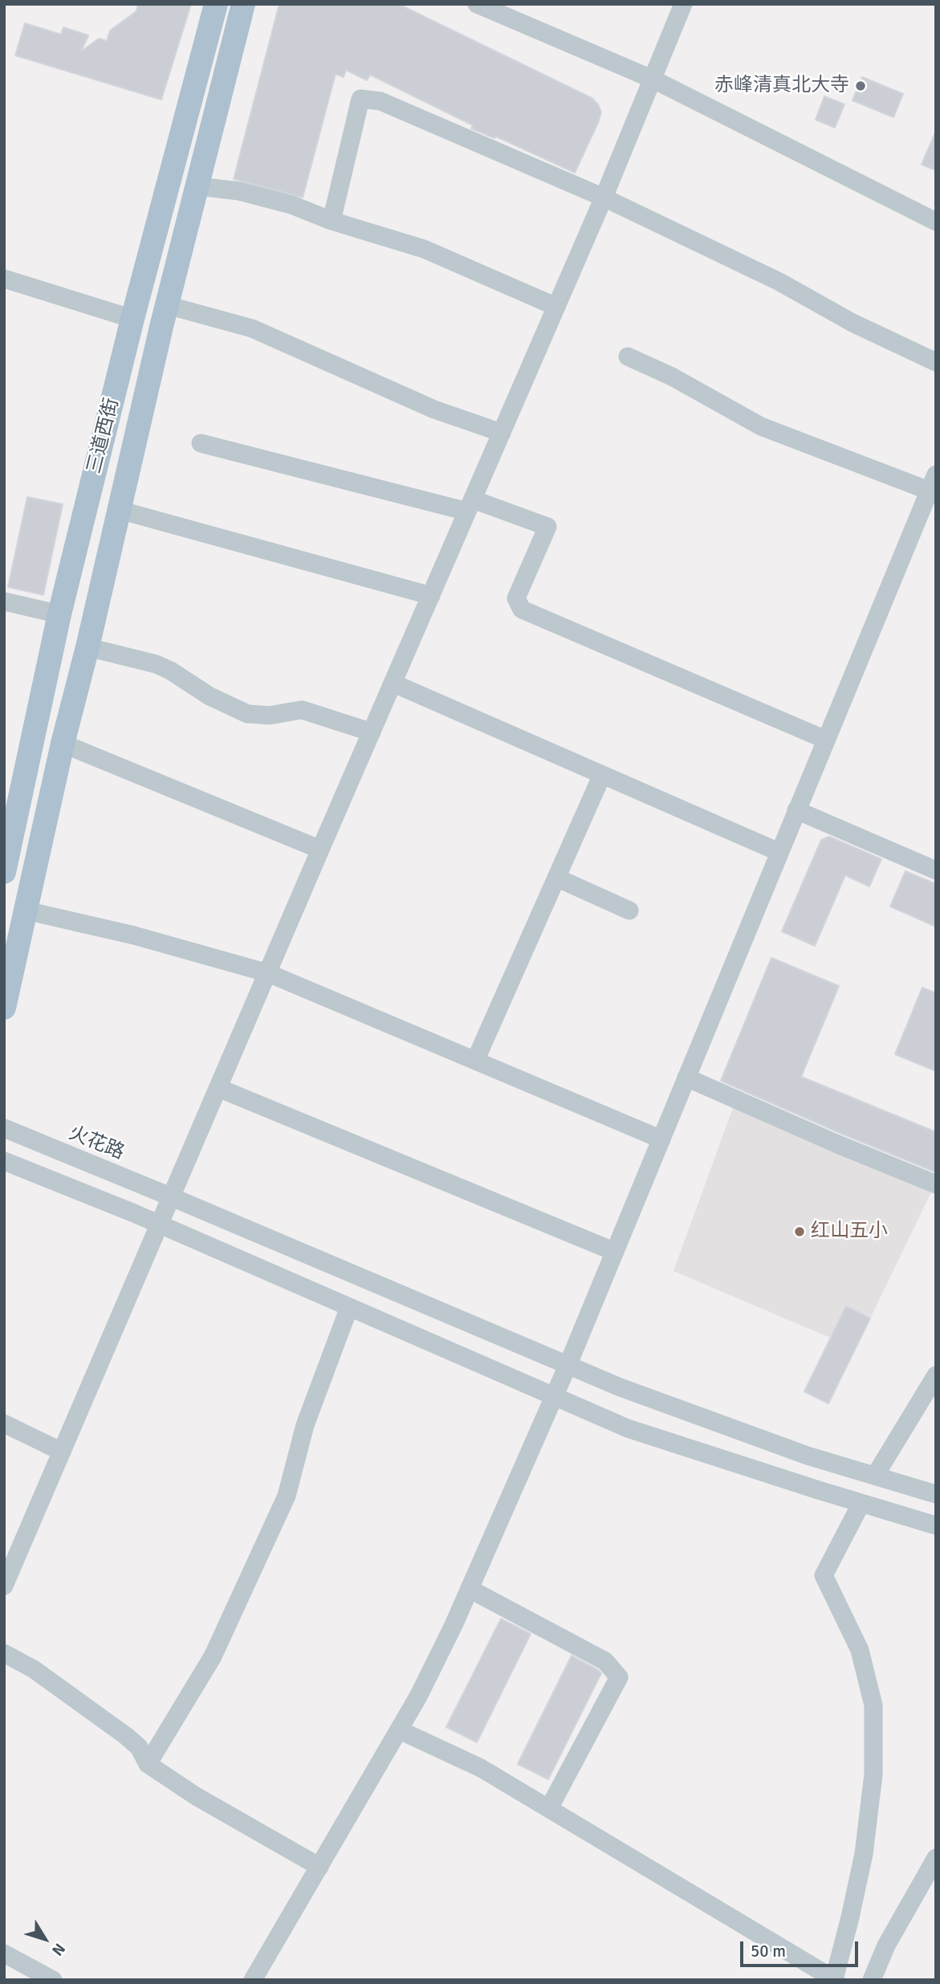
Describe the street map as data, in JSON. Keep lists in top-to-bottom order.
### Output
{
  "streets": {
    "main road": ["三道西街"],
    "street": ["火花路"]
  },
  "places": ["赤峰清真北大寺", "红山五小"],
  "scale_bar": "50 m",
  "north": "bottom right"
}
